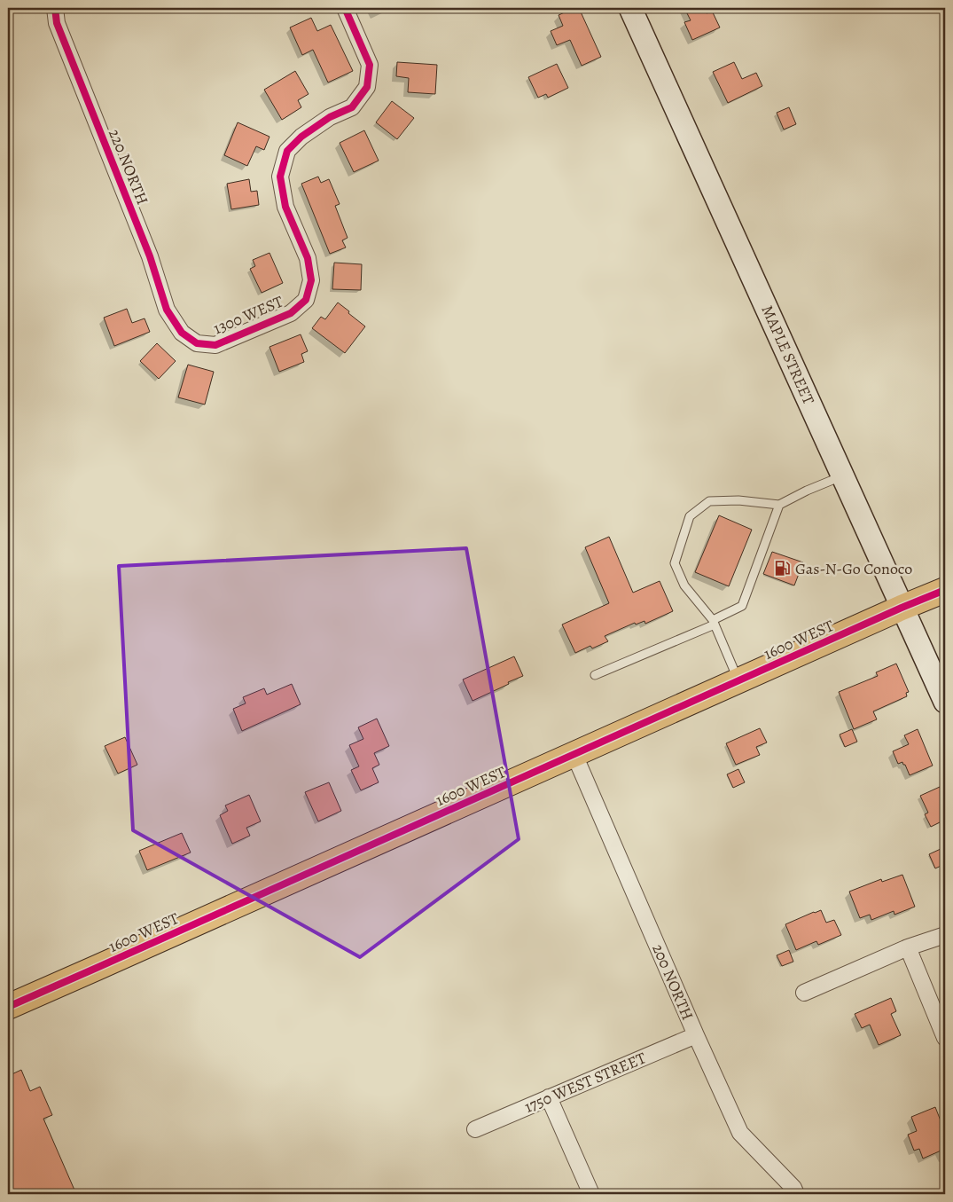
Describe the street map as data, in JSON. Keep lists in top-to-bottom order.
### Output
{
  "streets": {
    "main road": ["MAPLE STREET", "1600 WEST"],
    "street": [
      "220 NORTH",
      "1300 WEST",
      "200 NORTH",
      "1750 WEST STREET"
    ]
  },
  "crossings": [
    ["220 NORTH", "1300 WEST"],
    ["MAPLE STREET", "1600 WEST"],
    ["1600 WEST", "200 NORTH"],
    ["200 NORTH", "1750 WEST STREET"]
  ],
  "places": {
    "fuel station": ["Gas-N-Go Conoco"]
  }
}
